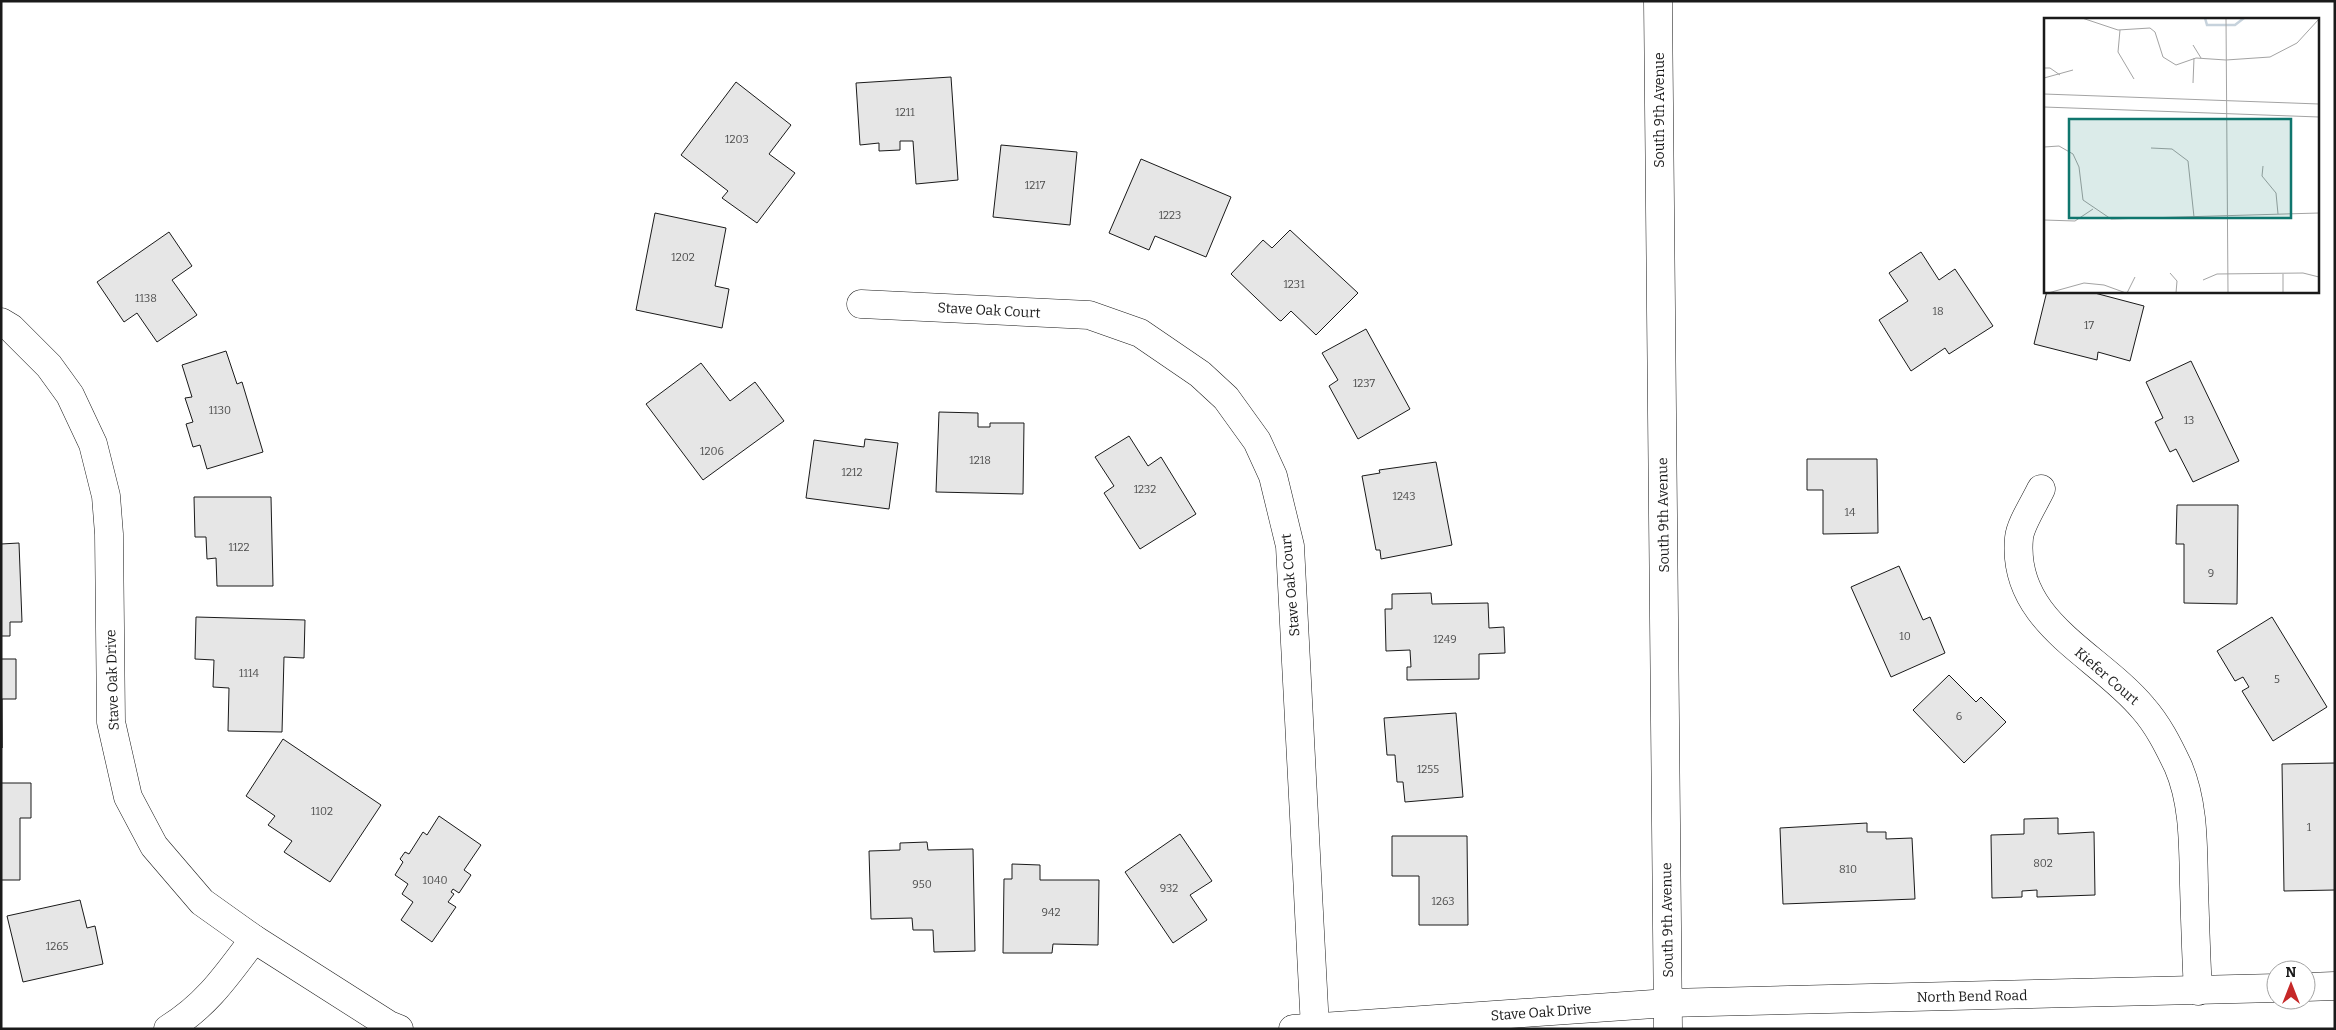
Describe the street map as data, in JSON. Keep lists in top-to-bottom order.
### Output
{
  "streets": {
    "street": [
      "South 9th Avenue",
      "Stave Oak Court",
      "Kiefer Court",
      "Stave Oak Drive",
      "North Bend Road"
    ]
  },
  "crossings": [
    ["South 9th Avenue", "Stave Oak Drive"],
    ["South 9th Avenue", "North Bend Road"],
    ["Stave Oak Court", "Stave Oak Drive"],
    ["Kiefer Court", "North Bend Road"],
    ["Stave Oak Drive", "North Bend Road"]
  ],
  "house_numbers": [
    "1211",
    "1203",
    "1217",
    "1223",
    "1202",
    "1231",
    "1138",
    "18",
    "17",
    "1237",
    "1130",
    "13",
    "1206",
    "1218",
    "1212",
    "1232",
    "1243",
    "14",
    "1122",
    "9",
    "10",
    "1249",
    "1114",
    "5",
    "6",
    "1255",
    "1102",
    "1",
    "802",
    "810",
    "1040",
    "950",
    "932",
    "1263",
    "942",
    "1265"
  ],
  "north": "top"
}
